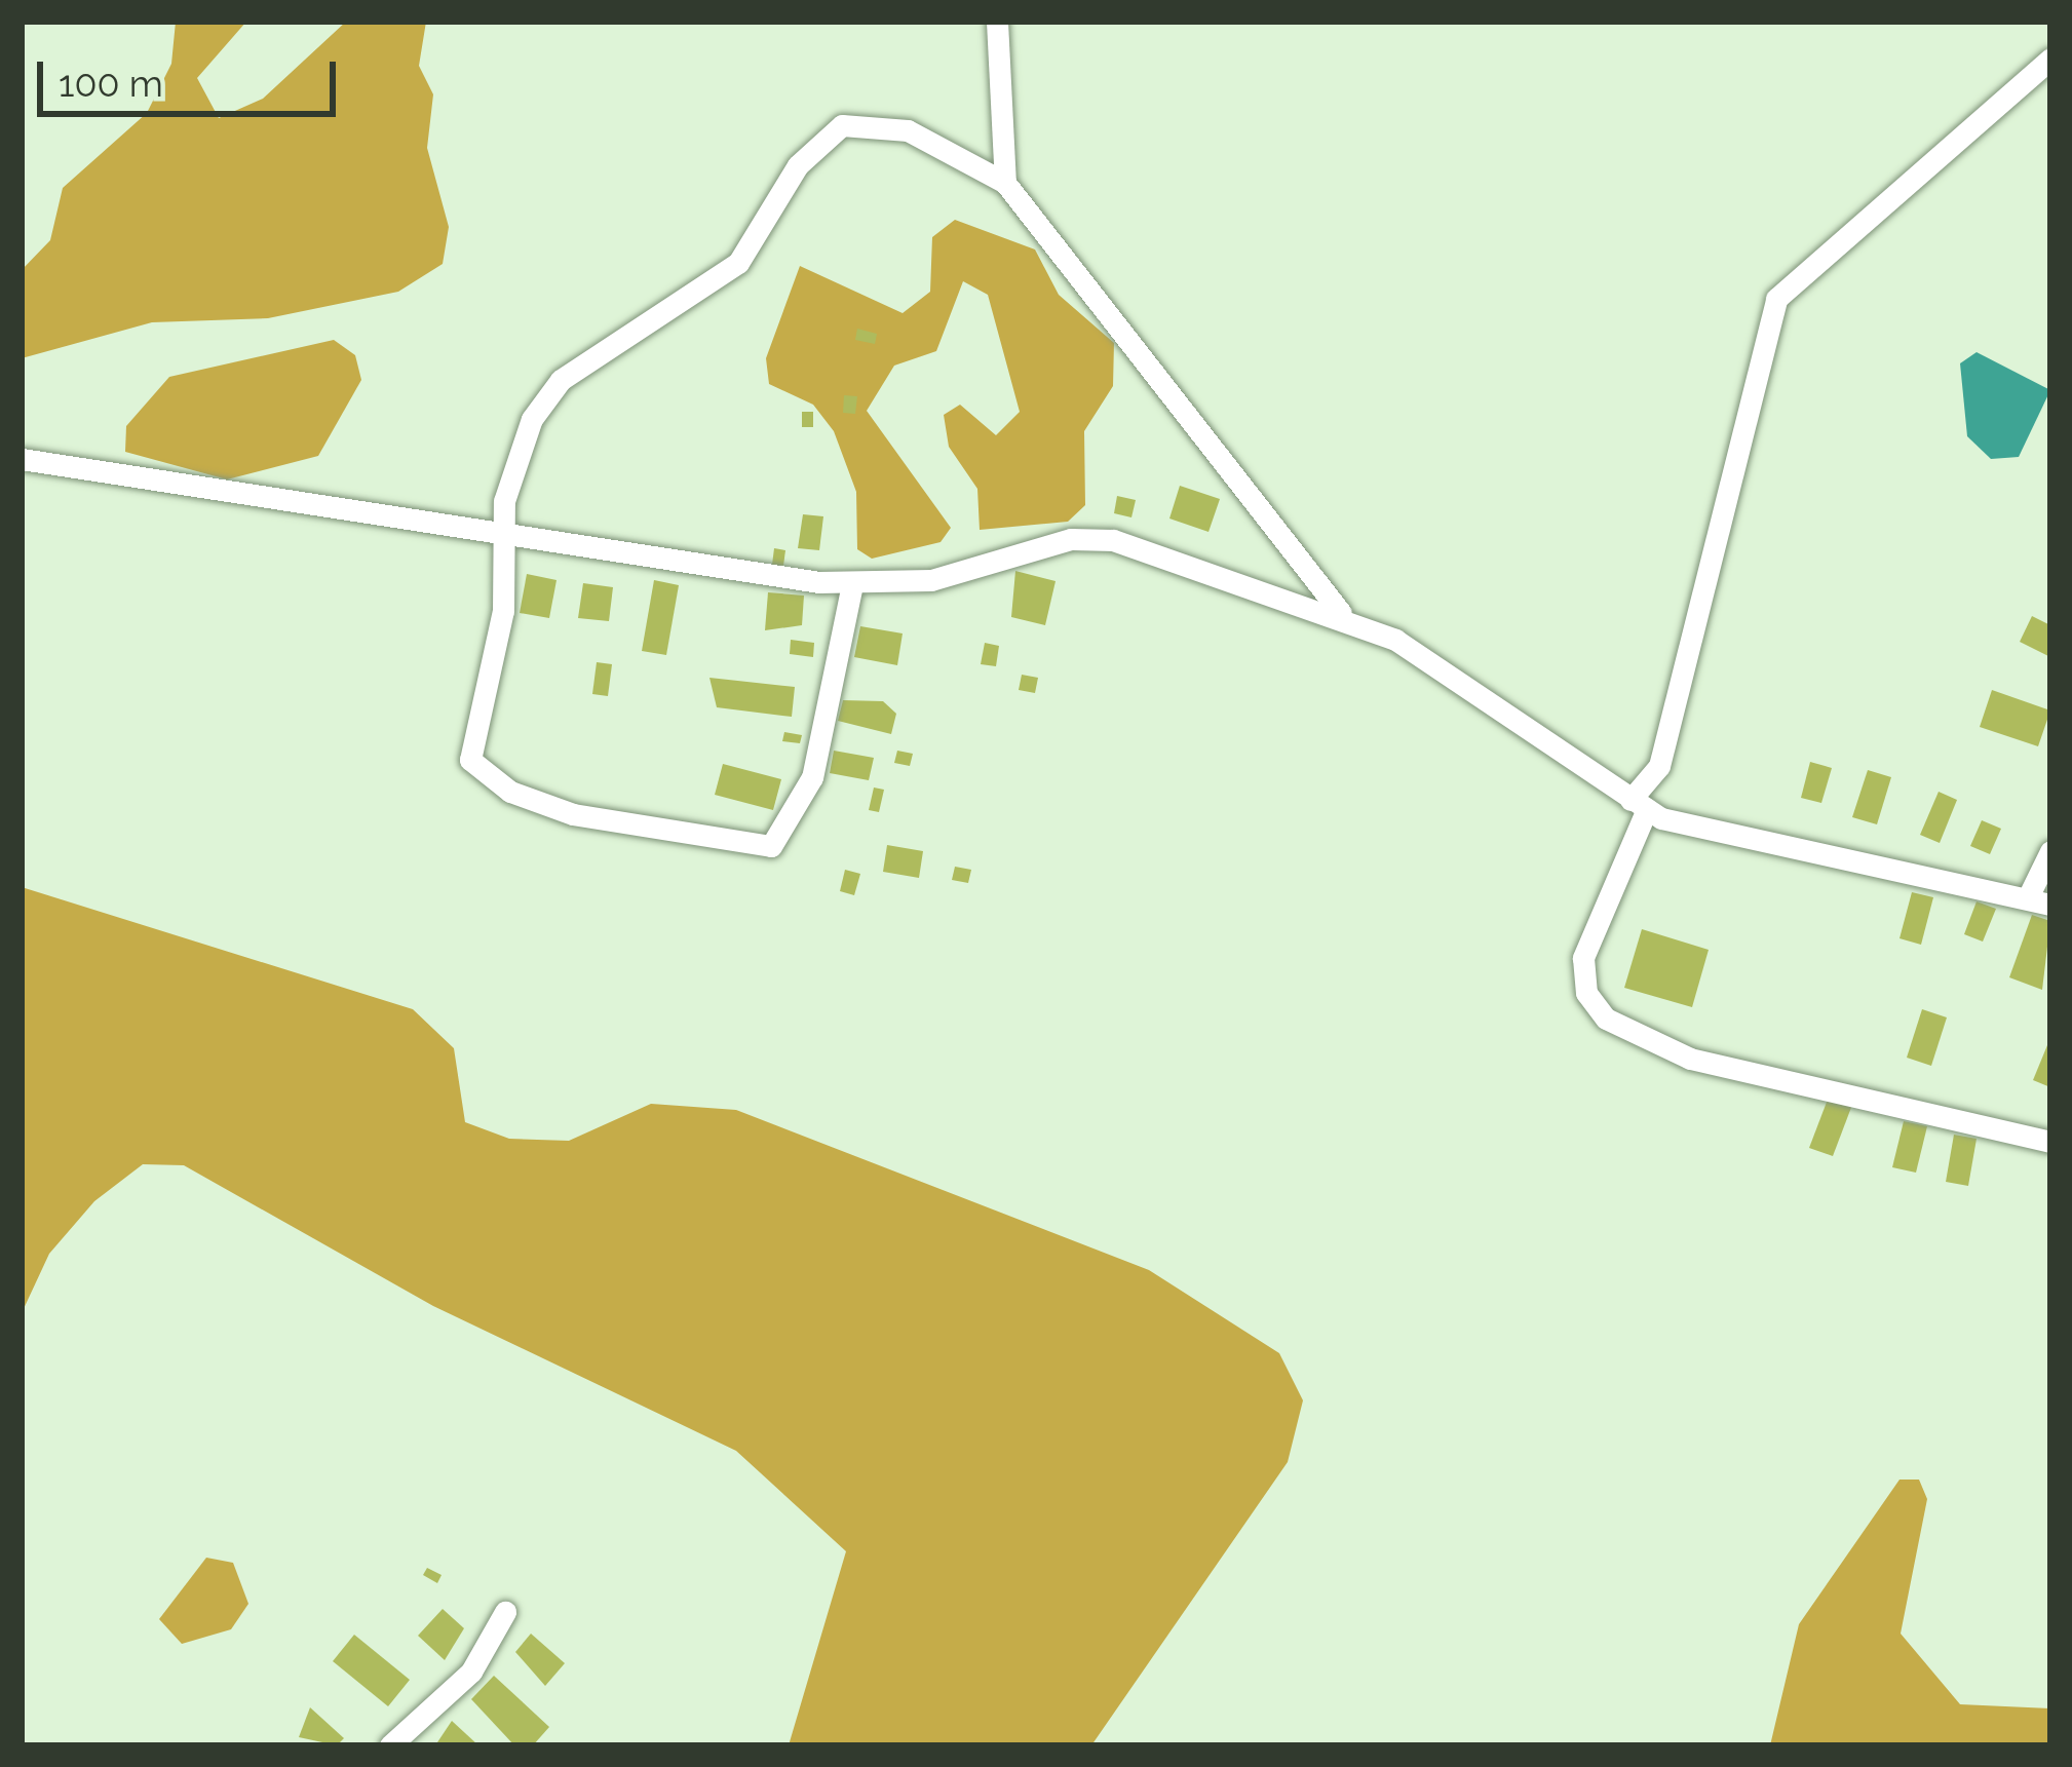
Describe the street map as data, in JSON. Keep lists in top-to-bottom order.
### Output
{
  "scale_bar": "100 m"
}
